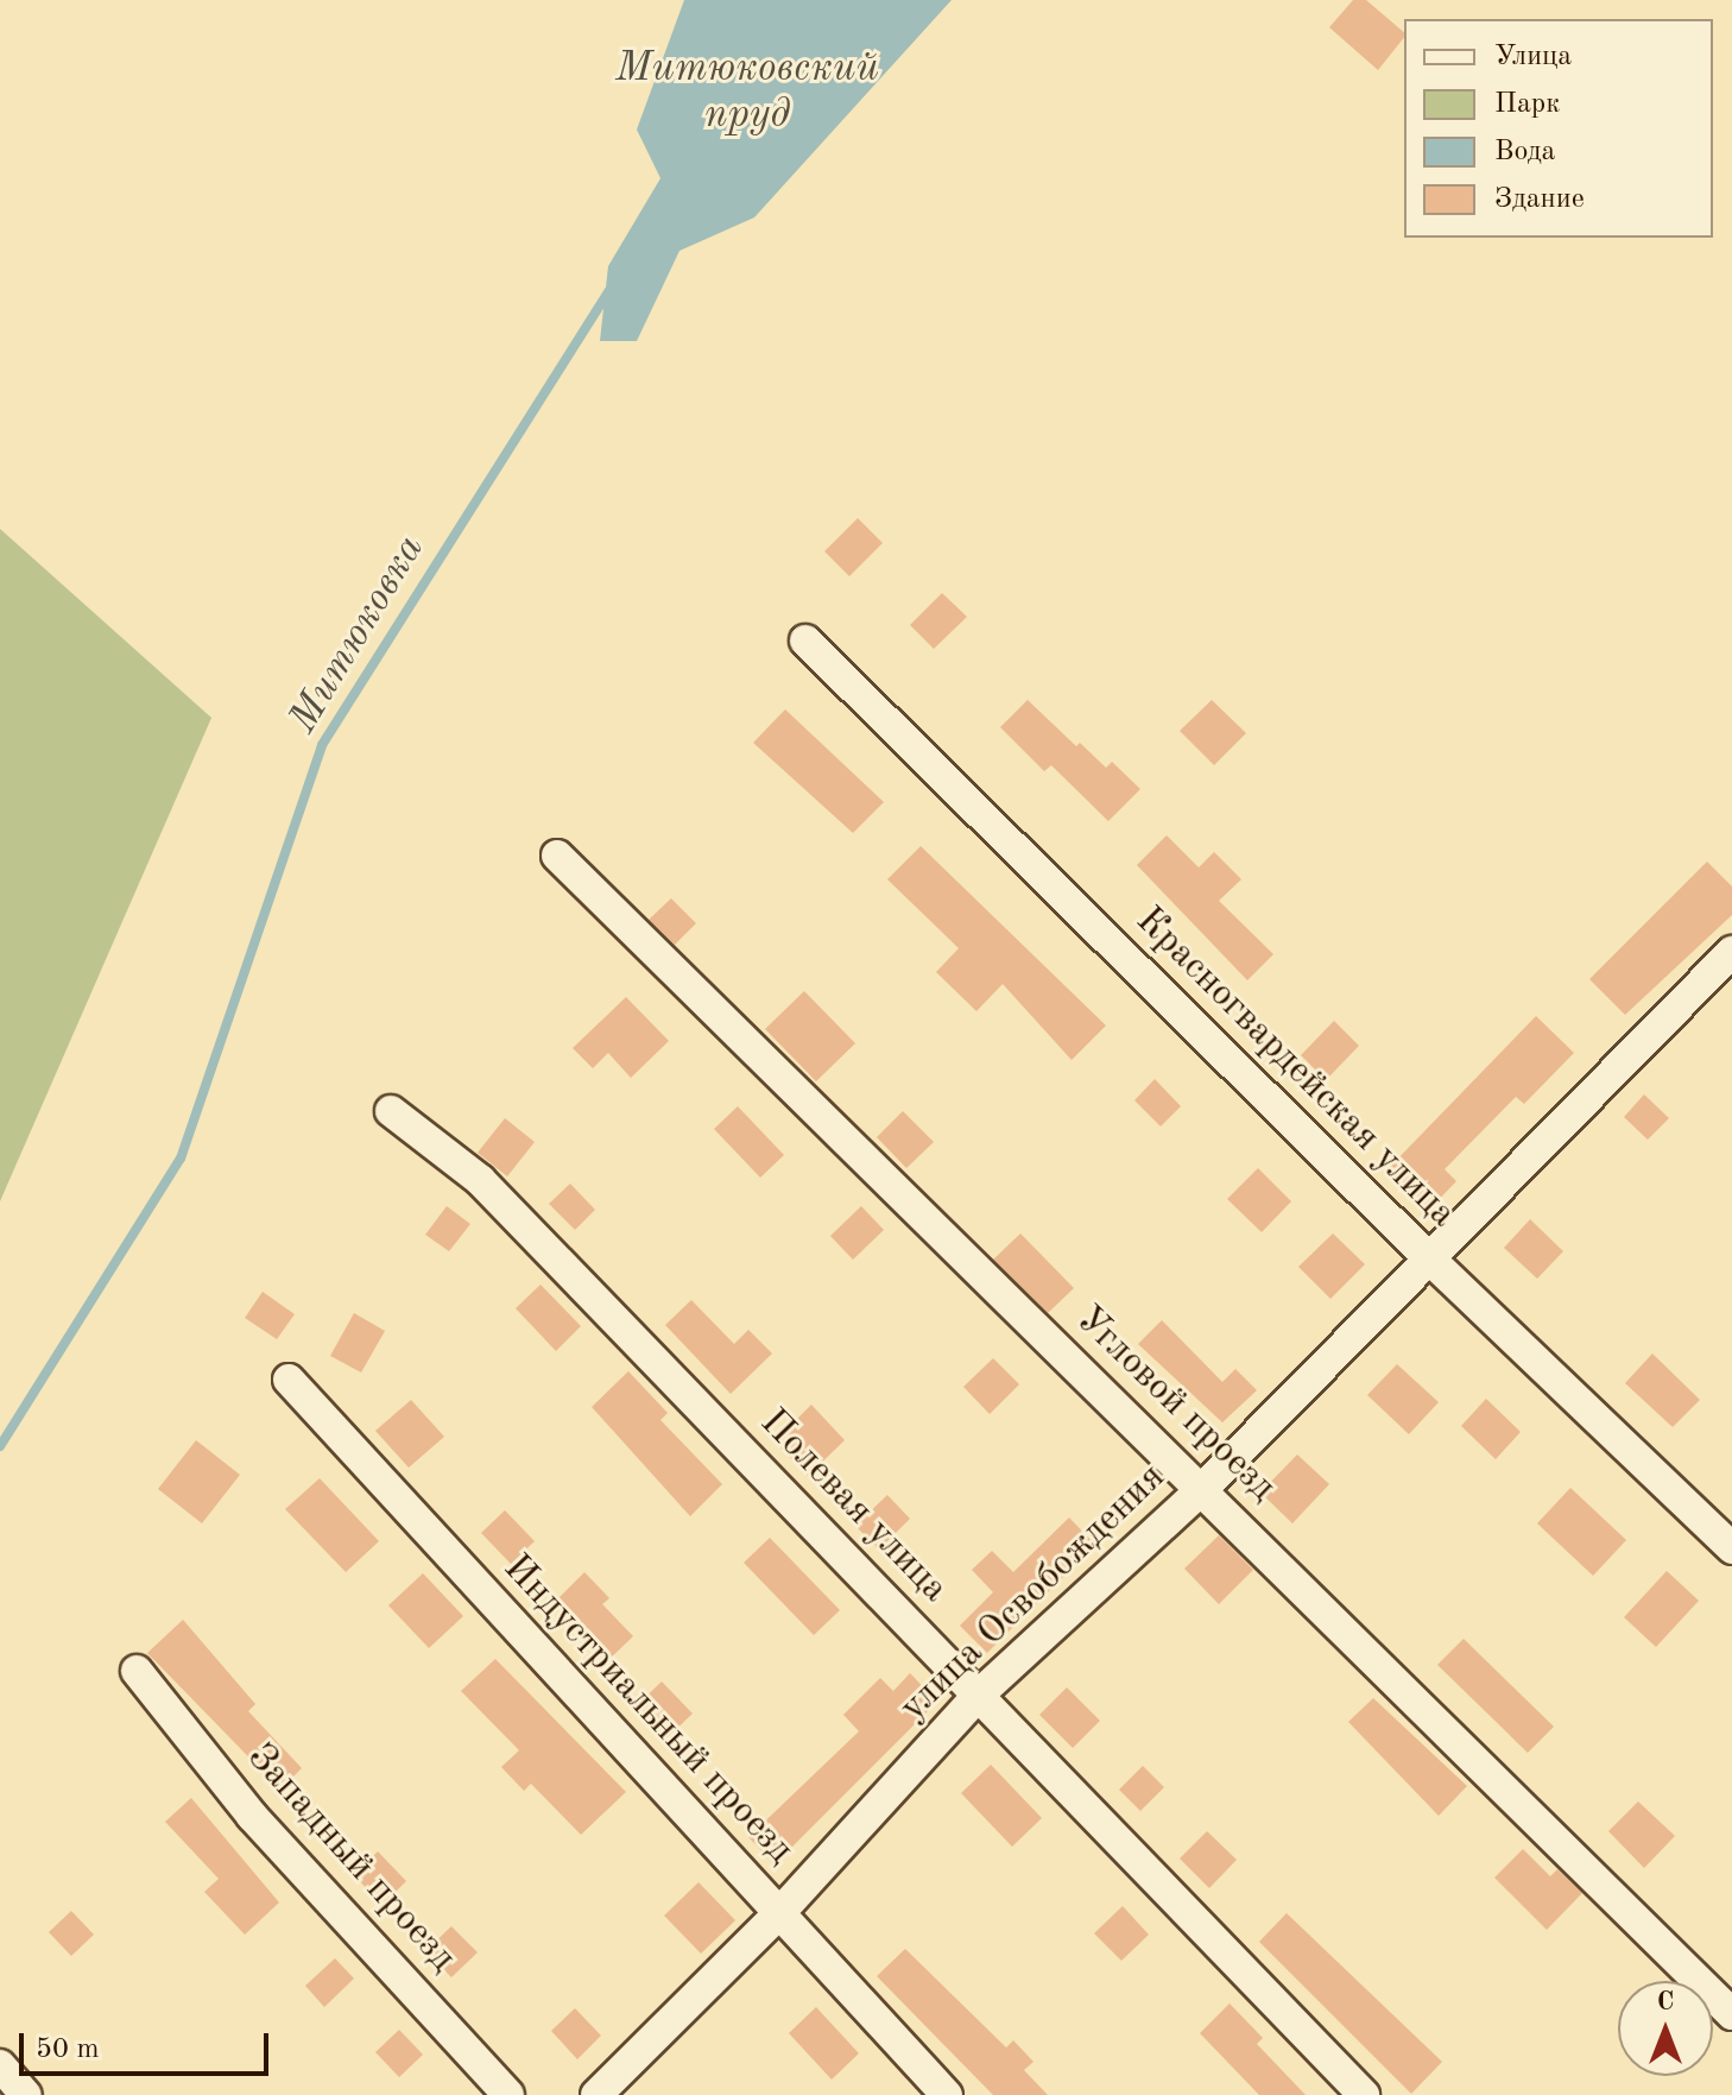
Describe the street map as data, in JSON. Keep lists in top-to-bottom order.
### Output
{
  "streets": {
    "street": [
      "Красногвардейская улица",
      "Угловой проезд",
      "Полевая улица",
      "улица Освобождения",
      "Индустриальный проезд",
      "Западный проезд"
    ]
  },
  "crossings": [
    ["Красногвардейская улица", "улица Освобождения"],
    ["Угловой проезд", "улица Освобождения"],
    ["Полевая улица", "улица Освобождения"],
    ["улица Освобождения", "Индустриальный проезд"]
  ],
  "water": ["Митюковский пруд", "Митюковка"],
  "legend": [
    "Улица",
    "Парк",
    "Вода",
    "Здание"
  ],
  "scale_bar": "50 m",
  "north": "top"
}
